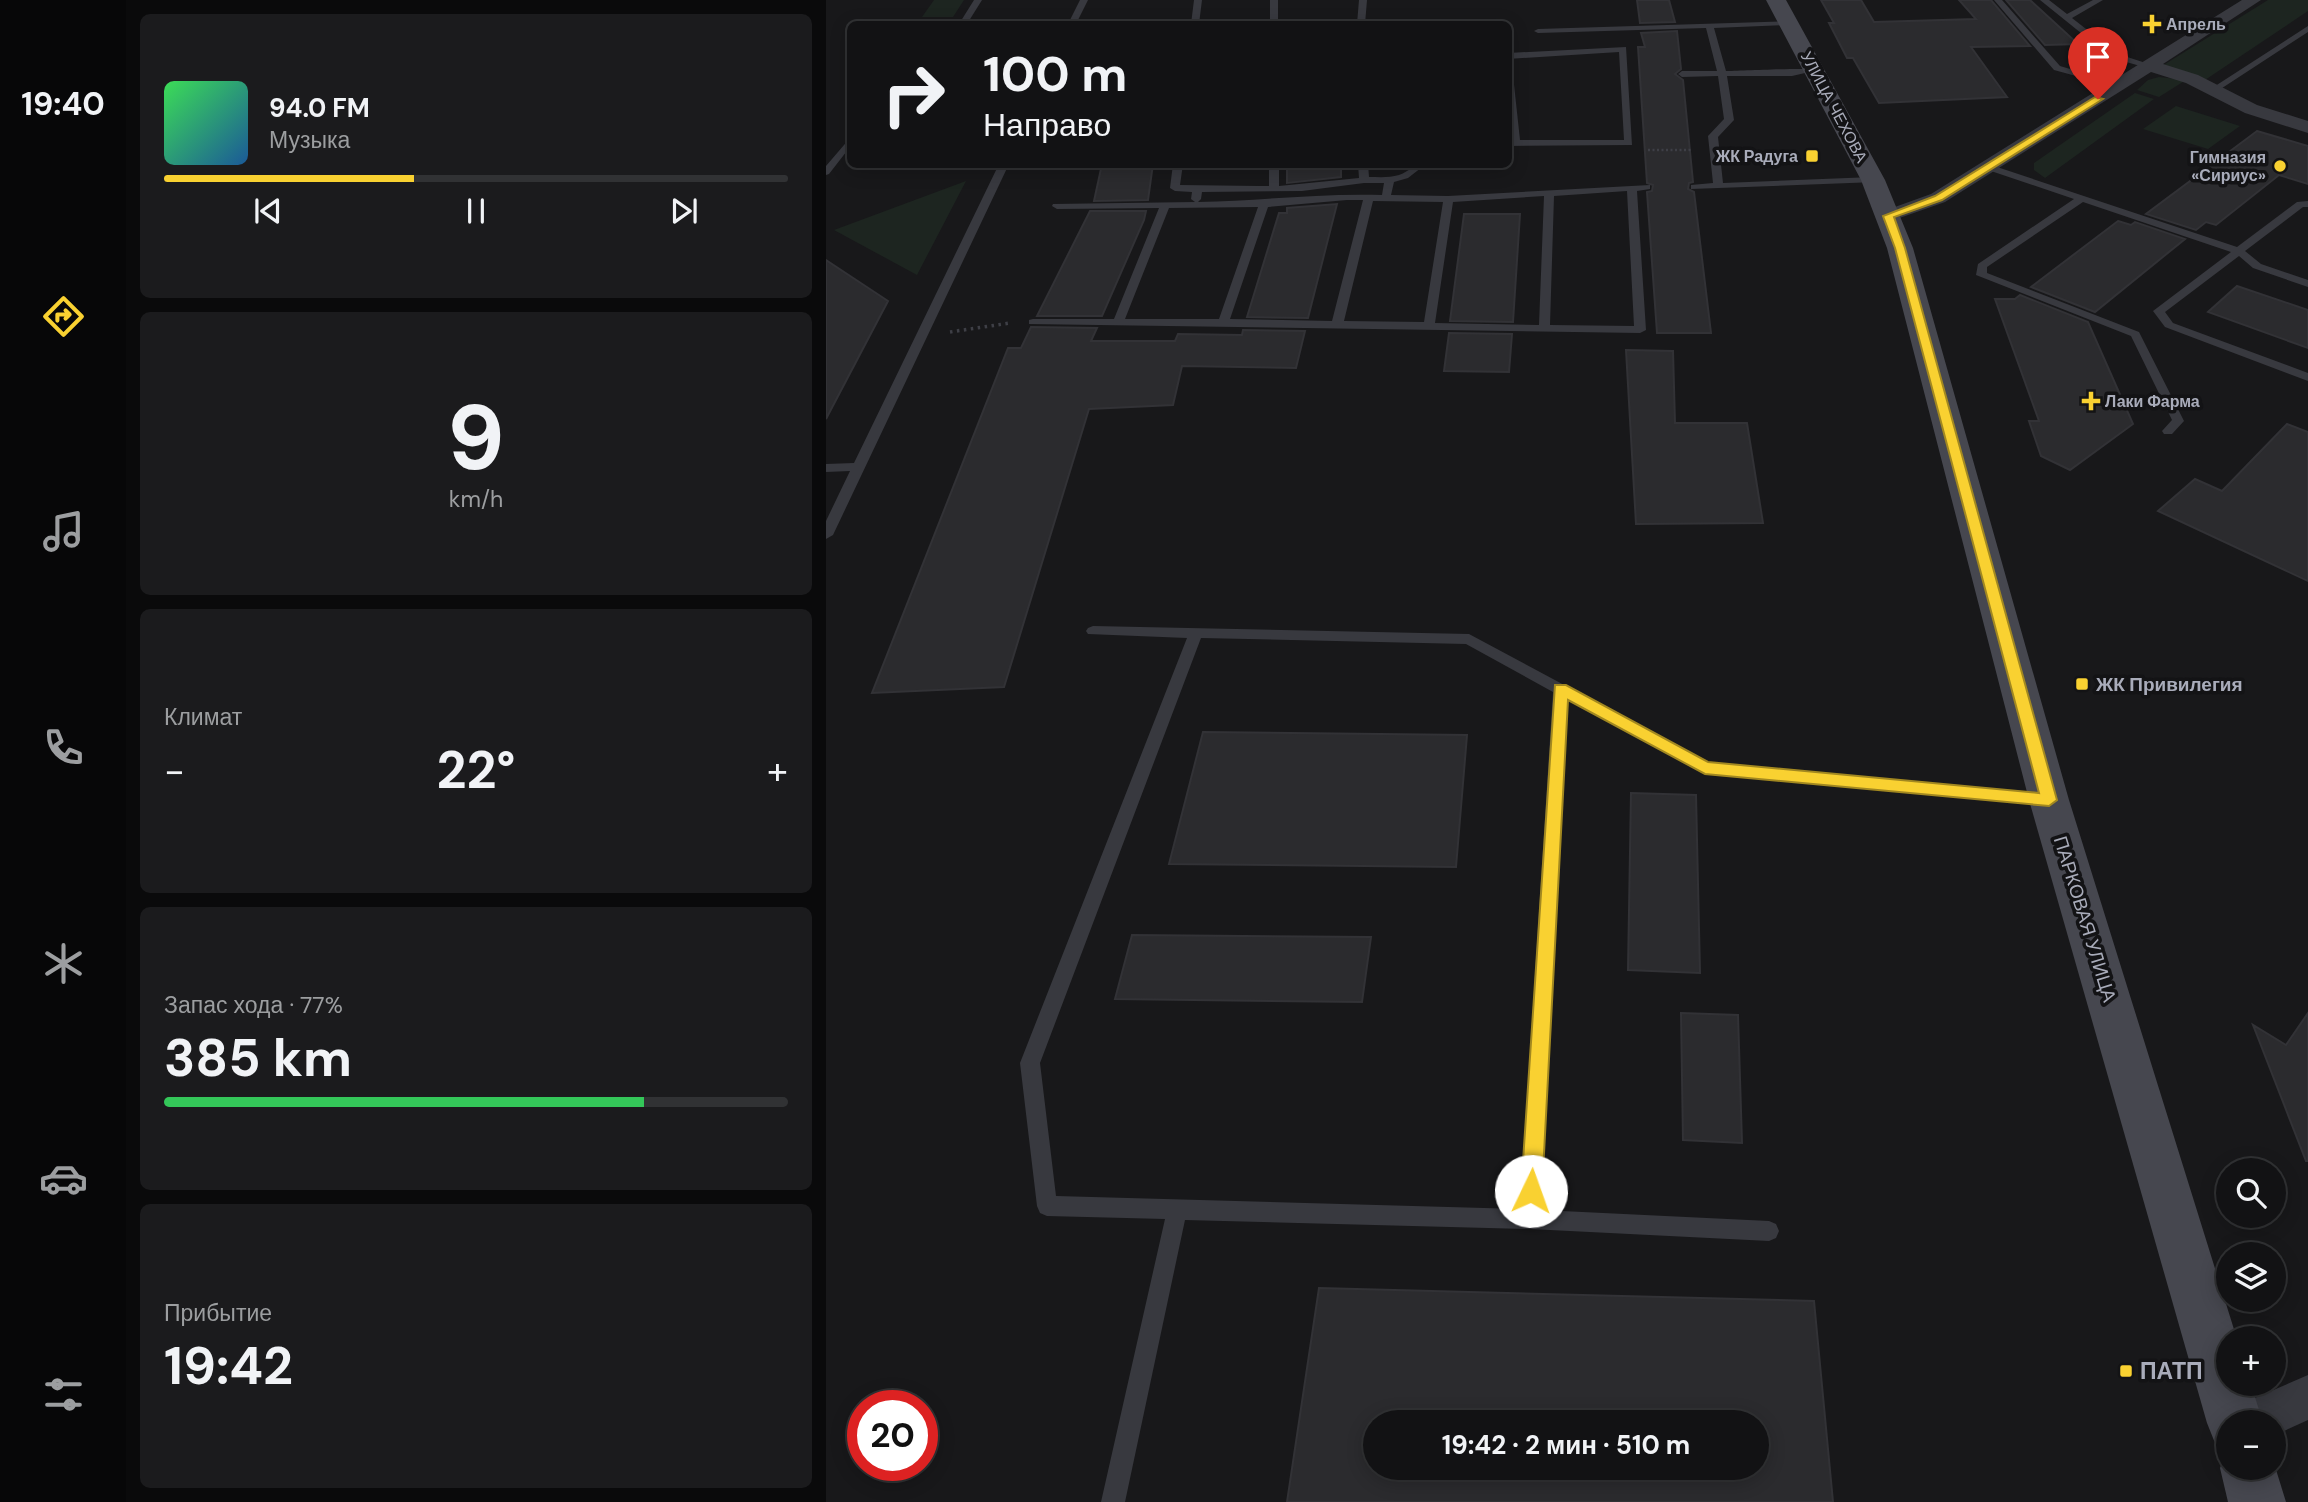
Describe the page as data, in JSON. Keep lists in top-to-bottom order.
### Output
{
  "streets": {
    "main road": ["УЛИЦА ЧЕХОВА", "ПАРКОВАЯ УЛИЦА"]
  },
  "crossings": [
    ["УЛИЦА ЧЕХОВА", "ПАРКОВАЯ УЛИЦА"]
  ],
  "places": {
    "health": ["Апрель", "Лаки Фарма"],
    "transit": ["ЖК Радуга", "ЖК Привилегия", "ПАТП"],
    "other": ["Гимназия «Сириус»"]
  },
  "page": {
    "tabs": "19:40",
    "turn": ["100 m", "Направо"],
    "song": ["94.0 FM", "Музыка"],
    "tile": [
      ["9", "km/h"],
      "Климат",
      ["Запас хода · 77%", "385 km"],
      ["Прибытие", "19:42"]
    ],
    "heat": ["−", "22°", "+"],
    "map_buttons": ["+", "−"],
    "limit": "20",
    "trip": "19:42 · 2 мин · 510 m"
  }
}
